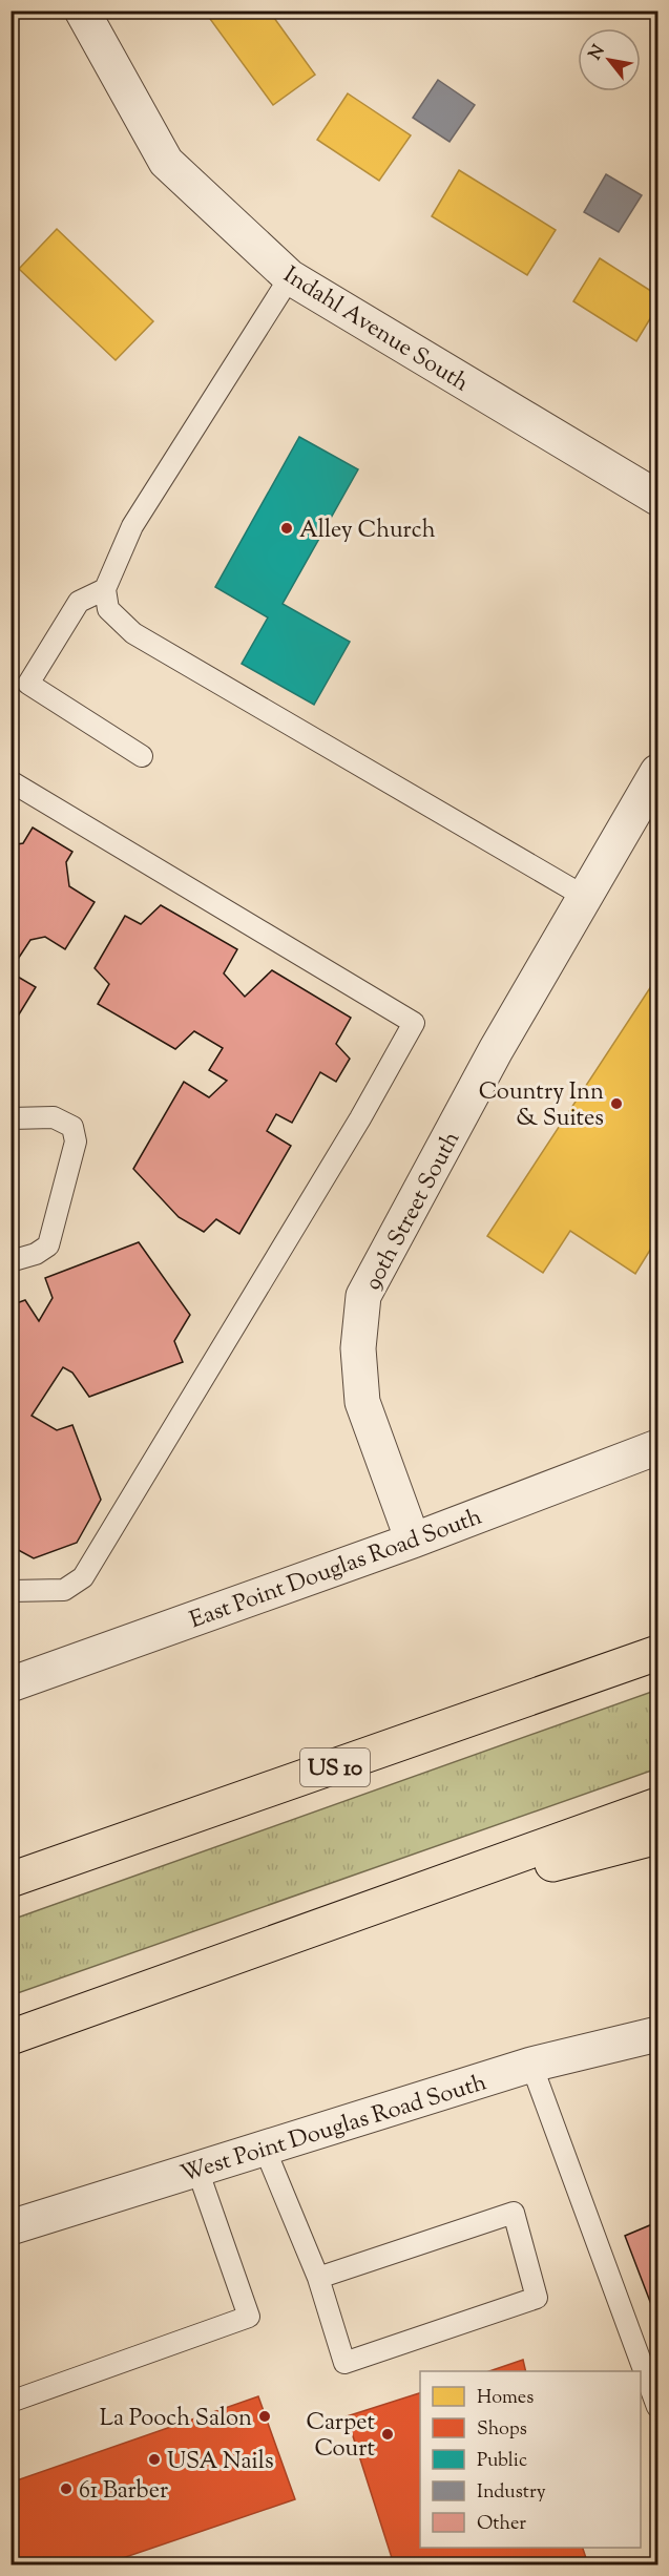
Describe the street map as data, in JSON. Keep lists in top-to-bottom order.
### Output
{
  "streets": {
    "highway": ["US 10"],
    "street": [
      "Indahl Avenue South",
      "90th Street South",
      "East Point Douglas Road South",
      "West Point Douglas Road South"
    ]
  },
  "crossings": [
    ["90th Street South", "East Point Douglas Road South"]
  ],
  "places": [
    "Alley Church",
    "Country Inn & Suites",
    "La Pooch Salon",
    "Carpet Court",
    "USA Nails",
    "61 Barber"
  ],
  "legend": [
    "Homes",
    "Shops",
    "Public",
    "Industry",
    "Other"
  ],
  "north": "top left"
}
